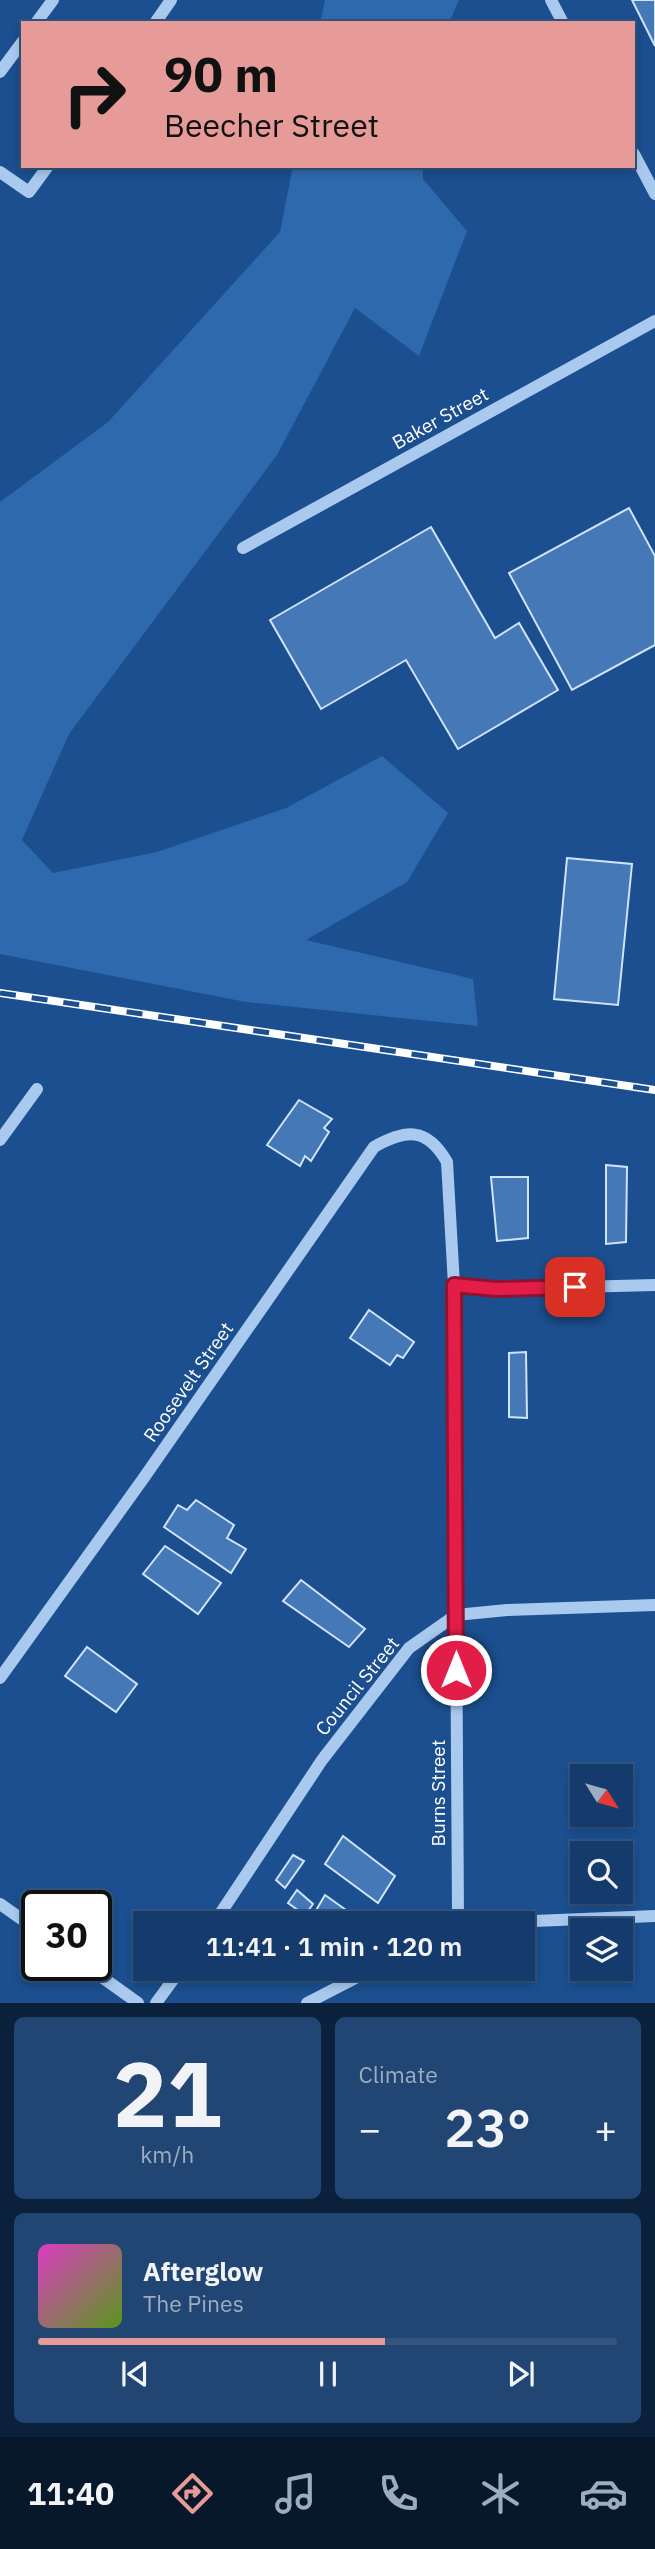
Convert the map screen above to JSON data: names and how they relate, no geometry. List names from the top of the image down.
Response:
{
  "streets": {
    "street": [
      "Baker Street",
      "Roosevelt Street",
      "Council Street",
      "Burns Street"
    ]
  },
  "crossings": [
    ["Roosevelt Street", "Burns Street"],
    ["Council Street", "Burns Street"]
  ],
  "north": "bottom right",
  "page": {
    "turn": ["90 m", "Beecher Street"],
    "limit": "30",
    "trip": "11:41 · 1 min · 120 m",
    "tile": [
      ["21", "km/h"],
      "Climate"
    ],
    "heat": ["−", "23°", "+"],
    "song": ["Afterglow", "The Pines"],
    "tabs": "11:40"
  }
}
